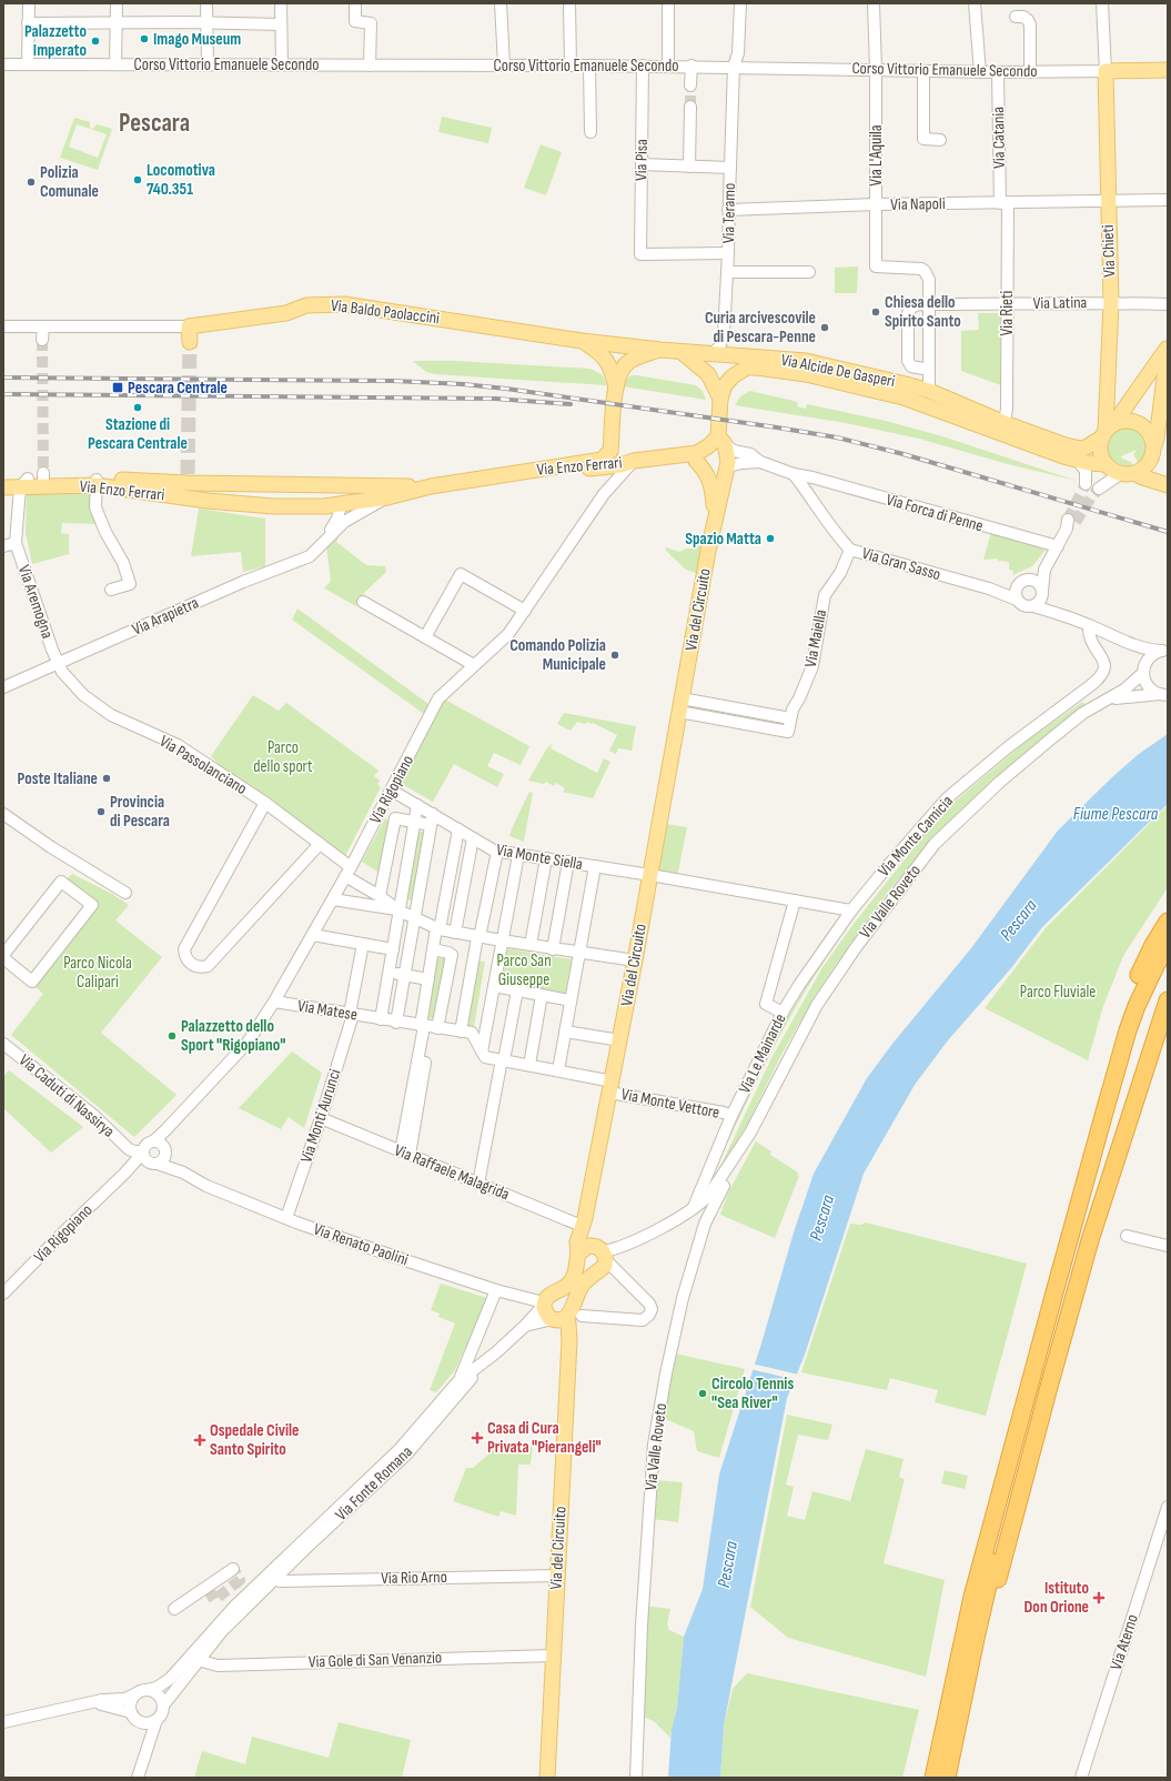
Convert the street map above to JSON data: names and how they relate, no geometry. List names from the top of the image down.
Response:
{
  "streets": {
    "main road": [
      "Corso Vittorio Emanuele Secondo",
      "Via Chieti",
      "Via Baldo Paolaccini",
      "Via Alcide De Gasperi",
      "Via Enzo Ferrari",
      "Via del Circuito"
    ],
    "street": [
      "Via Catania",
      "Via L'Aquila",
      "Via Pisa",
      "Via Napoli",
      "Via Teramo",
      "Via Latina",
      "Via Rieti",
      "Via Forca di Penne",
      "Via Gran Sasso",
      "Via Aremogna",
      "Via Arapietra",
      "Via Maiella",
      "Via Passolanciano",
      "Via Rigopiano",
      "Via Monte Camicia",
      "Via Monte Siella",
      "Via Valle Roveto",
      "Via Matese",
      "Via Le Mainarde",
      "Via Caduti di Nassirya",
      "Via Monte Vettore",
      "Via Monti Aurunci",
      "Via Raffaele Malagrida",
      "Via Renato Paolini",
      "Via Fonte Romana",
      "Via Rio Arno",
      "Via Aterno",
      "Via Gole di San Venanzio"
    ]
  },
  "crossings": [
    ["Corso Vittorio Emanuele Secondo", "Via Catania"],
    ["Corso Vittorio Emanuele Secondo", "Via L'Aquila"],
    ["Corso Vittorio Emanuele Secondo", "Via Pisa"],
    ["Corso Vittorio Emanuele Secondo", "Via Teramo"],
    ["Corso Vittorio Emanuele Secondo", "Via Chieti"],
    ["Via Catania", "Via Napoli"],
    ["Via Catania", "Via Rieti"],
    ["Via L'Aquila", "Via Napoli"],
    ["Via L'Aquila", "Via Latina"],
    ["Via Pisa", "Via Teramo"],
    ["Via Napoli", "Via Teramo"],
    ["Via Napoli", "Via Chieti"],
    ["Via Napoli", "Via Rieti"],
    ["Via Teramo", "Via Alcide De Gasperi"],
    ["Via Chieti", "Via Latina"],
    ["Via Chieti", "Via Alcide De Gasperi"],
    ["Via Latina", "Via Rieti"],
    ["Via Baldo Paolaccini", "Via Alcide De Gasperi"],
    ["Via Baldo Paolaccini", "Via Enzo Ferrari"],
    ["Via Baldo Paolaccini", "Via Forca di Penne"],
    ["Via Baldo Paolaccini", "Via del Circuito"],
    ["Via Baldo Paolaccini", "Via Rigopiano"],
    ["Via Rieti", "Via Alcide De Gasperi"],
    ["Via Alcide De Gasperi", "Via Enzo Ferrari"],
    ["Via Alcide De Gasperi", "Via Forca di Penne"],
    ["Via Alcide De Gasperi", "Via del Circuito"],
    ["Via Alcide De Gasperi", "Via Rigopiano"],
    ["Via Enzo Ferrari", "Via Forca di Penne"],
    ["Via Enzo Ferrari", "Via Aremogna"],
    ["Via Enzo Ferrari", "Via del Circuito"],
    ["Via Enzo Ferrari", "Via Arapietra"],
    ["Via Enzo Ferrari", "Via Rigopiano"],
    ["Via Forca di Penne", "Via Gran Sasso"],
    ["Via Forca di Penne", "Via del Circuito"],
    ["Via Forca di Penne", "Via Rigopiano"],
    ["Via Gran Sasso", "Via Maiella"],
    ["Via Aremogna", "Via Arapietra"],
    ["Via Aremogna", "Via Passolanciano"],
    ["Via del Circuito", "Via Maiella"],
    ["Via del Circuito", "Via Passolanciano"],
    ["Via del Circuito", "Via Rigopiano"],
    ["Via del Circuito", "Via Monte Siella"],
    ["Via del Circuito", "Via Monte Vettore"],
    ["Via del Circuito", "Via Raffaele Malagrida"],
    ["Via del Circuito", "Via Renato Paolini"],
    ["Via del Circuito", "Via Fonte Romana"],
    ["Via del Circuito", "Via Rio Arno"],
    ["Via del Circuito", "Via Gole di San Venanzio"],
    ["Via Arapietra", "Via Passolanciano"],
    ["Via Passolanciano", "Via Rigopiano"],
    ["Via Passolanciano", "Via Matese"],
    ["Via Rigopiano", "Via Monte Siella"],
    ["Via Rigopiano", "Via Matese"],
    ["Via Rigopiano", "Via Caduti di Nassirya"],
    ["Via Rigopiano", "Via Renato Paolini"],
    ["Via Monte Camicia", "Via Le Mainarde"],
    ["Via Valle Roveto", "Via Le Mainarde"],
    ["Via Matese", "Via Monti Aurunci"],
    ["Via Le Mainarde", "Via Monte Vettore"],
    ["Via Caduti di Nassirya", "Via Renato Paolini"],
    ["Via Monti Aurunci", "Via Raffaele Malagrida"],
    ["Via Monti Aurunci", "Via Renato Paolini"],
    ["Via Renato Paolini", "Via Fonte Romana"],
    ["Via Fonte Romana", "Via Rio Arno"],
    ["Via Fonte Romana", "Via Gole di San Venanzio"]
  ],
  "districts": ["Pescara"],
  "water": ["Fiume Pescara", "Pescara"],
  "parks": [
    "Parco dello sport",
    "Parco San Giuseppe",
    "Parco Nicola Calipari",
    "Parco Fluviale"
  ],
  "places": {
    "other": [
      "Imago Museum",
      "Palazzetto Imperato",
      "Locomotiva 740.351",
      "Polizia Comunale",
      "Chiesa dello Spirito Santo",
      "Curia arcivescovile di Pescara-Penne",
      "Stazione di Pescara Centrale",
      "Spazio Matta",
      "Comando Polizia Municipale",
      "Poste Italiane",
      "Provincia di Pescara",
      "Palazzetto dello Sport \"Rigopiano\"",
      "Circolo Tennis \"Sea River\""
    ],
    "transit": ["Pescara Centrale"],
    "health": ["Casa di Cura Privata \"Pierangeli\"", "Ospedale Civile Santo Spirito", "Istituto Don Orione"]
  }
}
